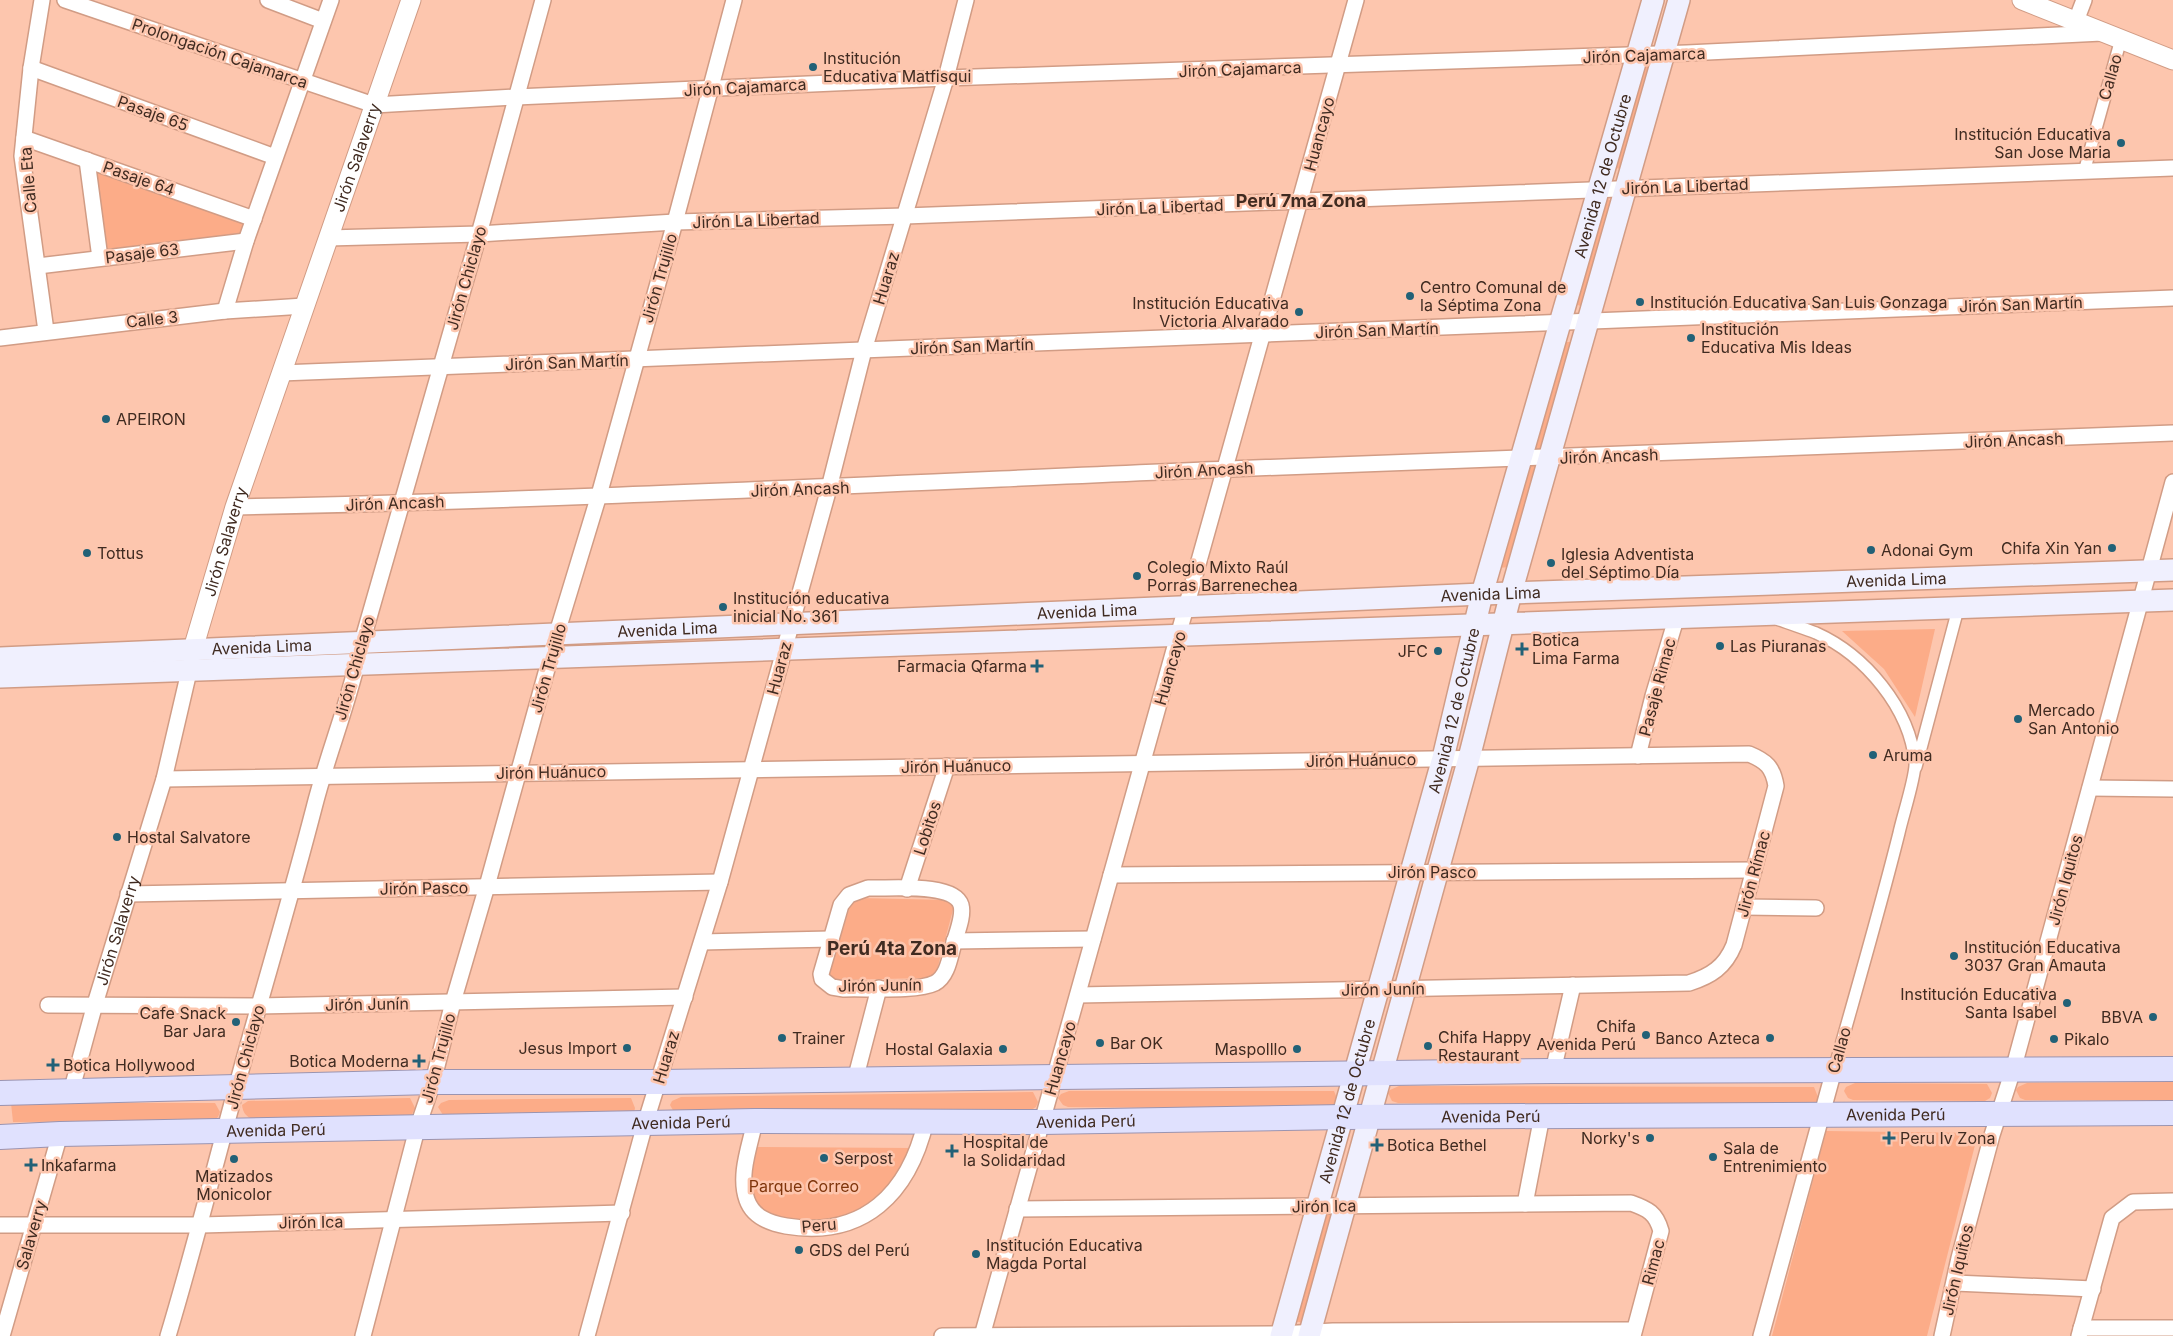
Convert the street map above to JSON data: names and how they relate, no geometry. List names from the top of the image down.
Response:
{
  "streets": {
    "main road": ["Avenida 12 de Octubre", "Avenida Lima", "Avenida Perú"],
    "street": [
      "Prolongación Cajamarca",
      "Jirón Cajamarca",
      "Callao",
      "Pasaje 65",
      "Huancayo",
      "Jirón Salaverry",
      "Pasaje 64",
      "Calle Eta",
      "Jirón La Libertad",
      "Pasaje 63",
      "Jirón Chiclayo",
      "Jirón Trujillo",
      "Huaraz",
      "Jirón San Martín",
      "Calle 3",
      "Jirón Ancash",
      "Pasaje Rimac",
      "Jirón Huánuco",
      "Lobitos",
      "Jirón Pasco",
      "Jirón Rímac",
      "Jirón Iquitos",
      "Jirón Junín",
      "Jirón Ica",
      "Peru",
      "Salaverry",
      "Rimac"
    ]
  },
  "crossings": [
    ["Prolongación Cajamarca", "Jirón Cajamarca"],
    ["Prolongación Cajamarca", "Jirón Salaverry"],
    ["Jirón Cajamarca", "Callao"],
    ["Jirón Cajamarca", "Huancayo"],
    ["Jirón Cajamarca", "Jirón Salaverry"],
    ["Jirón Cajamarca", "Avenida 12 de Octubre"],
    ["Jirón Cajamarca", "Jirón Chiclayo"],
    ["Jirón Cajamarca", "Jirón Trujillo"],
    ["Jirón Cajamarca", "Huaraz"],
    ["Callao", "Jirón La Libertad"],
    ["Callao", "Avenida Lima"],
    ["Callao", "Avenida Perú"],
    ["Pasaje 65", "Calle Eta"],
    ["Huancayo", "Jirón La Libertad"],
    ["Huancayo", "Jirón San Martín"],
    ["Huancayo", "Jirón Ancash"],
    ["Huancayo", "Avenida Lima"],
    ["Huancayo", "Jirón Huánuco"],
    ["Huancayo", "Jirón Pasco"],
    ["Huancayo", "Jirón Junín"],
    ["Huancayo", "Avenida Perú"],
    ["Huancayo", "Jirón Ica"],
    ["Jirón Salaverry", "Jirón La Libertad"],
    ["Jirón Salaverry", "Jirón San Martín"],
    ["Jirón Salaverry", "Calle 3"],
    ["Jirón Salaverry", "Jirón Ancash"],
    ["Jirón Salaverry", "Avenida Lima"],
    ["Jirón Salaverry", "Jirón Huánuco"],
    ["Jirón Salaverry", "Jirón Pasco"],
    ["Jirón Salaverry", "Jirón Junín"],
    ["Avenida 12 de Octubre", "Jirón La Libertad"],
    ["Avenida 12 de Octubre", "Jirón San Martín"],
    ["Avenida 12 de Octubre", "Jirón Ancash"],
    ["Avenida 12 de Octubre", "Avenida Lima"],
    ["Avenida 12 de Octubre", "Jirón Huánuco"],
    ["Avenida 12 de Octubre", "Jirón Pasco"],
    ["Avenida 12 de Octubre", "Jirón Junín"],
    ["Avenida 12 de Octubre", "Avenida Perú"],
    ["Avenida 12 de Octubre", "Jirón Ica"],
    ["Pasaje 64", "Calle Eta"],
    ["Calle Eta", "Pasaje 63"],
    ["Calle Eta", "Calle 3"],
    ["Jirón La Libertad", "Jirón Chiclayo"],
    ["Jirón La Libertad", "Jirón Trujillo"],
    ["Jirón La Libertad", "Huaraz"],
    ["Jirón Chiclayo", "Jirón San Martín"],
    ["Jirón Chiclayo", "Jirón Ancash"],
    ["Jirón Chiclayo", "Avenida Lima"],
    ["Jirón Chiclayo", "Jirón Huánuco"],
    ["Jirón Chiclayo", "Jirón Pasco"],
    ["Jirón Chiclayo", "Jirón Junín"],
    ["Jirón Chiclayo", "Avenida Perú"],
    ["Jirón Chiclayo", "Jirón Ica"],
    ["Jirón Trujillo", "Jirón San Martín"],
    ["Jirón Trujillo", "Jirón Ancash"],
    ["Jirón Trujillo", "Avenida Lima"],
    ["Jirón Trujillo", "Jirón Huánuco"],
    ["Jirón Trujillo", "Jirón Pasco"],
    ["Jirón Trujillo", "Jirón Junín"],
    ["Jirón Trujillo", "Avenida Perú"],
    ["Jirón Trujillo", "Jirón Ica"],
    ["Huaraz", "Jirón San Martín"],
    ["Huaraz", "Jirón Ancash"],
    ["Huaraz", "Avenida Lima"],
    ["Huaraz", "Jirón Huánuco"],
    ["Huaraz", "Jirón Pasco"],
    ["Huaraz", "Jirón Junín"],
    ["Huaraz", "Avenida Perú"],
    ["Huaraz", "Jirón Ica"],
    ["Avenida Lima", "Pasaje Rimac"],
    ["Avenida Lima", "Jirón Iquitos"],
    ["Pasaje Rimac", "Jirón Huánuco"],
    ["Jirón Huánuco", "Lobitos"],
    ["Jirón Huánuco", "Jirón Rímac"],
    ["Lobitos", "Jirón Junín"],
    ["Jirón Pasco", "Jirón Rímac"],
    ["Jirón Rímac", "Jirón Junín"],
    ["Jirón Iquitos", "Avenida Perú"],
    ["Avenida Perú", "Peru"],
    ["Avenida Perú", "Salaverry"],
    ["Jirón Ica", "Salaverry"],
    ["Jirón Ica", "Rimac"]
  ],
  "districts": ["Perú 7ma Zona", "Perú 4ta Zona"],
  "parks": ["Parque Correo"],
  "places": {
    "other": [
      "Institución Educativa Matfisqui",
      "Institución Educativa San Jose Maria",
      "Centro Comunal de la Séptima Zona",
      "Institución Educativa San Luis Gonzaga",
      "Institución Educativa Victoria Alvarado",
      "Institución Educativa Mis Ideas",
      "APEIRON",
      "Chifa Xin Yan",
      "Adonai Gym",
      "Tottus",
      "Iglesia Adventista del Séptimo Día",
      "Colegio Mixto Raúl Porras Barrenechea",
      "Institución educativa inicial No. 361",
      "Las Piuranas",
      "JFC",
      "Mercado San Antonio",
      "Aruma",
      "Hostal Salvatore",
      "Institución Educativa 3037 Gran Amauta",
      "Institución Educativa Santa Isabel",
      "BBVA",
      "Cafe Snack Bar Jara",
      "Chifa Avenida Perú",
      "Trainer",
      "Banco Azteca",
      "Pikalo",
      "Bar OK",
      "Chifa Happy Restaurant",
      "Jesus Import",
      "Hostal Galaxia",
      "Maspolllo",
      "Norky's",
      "Sala de Entrenimiento",
      "Serpost",
      "Matizados Monicolor",
      "GDS del Perú",
      "Institución Educativa Magda Portal"
    ],
    "health": [
      "Botica Lima Farma",
      "Farmacia Qfarma",
      "Botica Moderna",
      "Botica Hollywood",
      "Peru Iv Zona",
      "Botica Bethel",
      "Hospital de la Solidaridad",
      "Inkafarma"
    ]
  }
}
